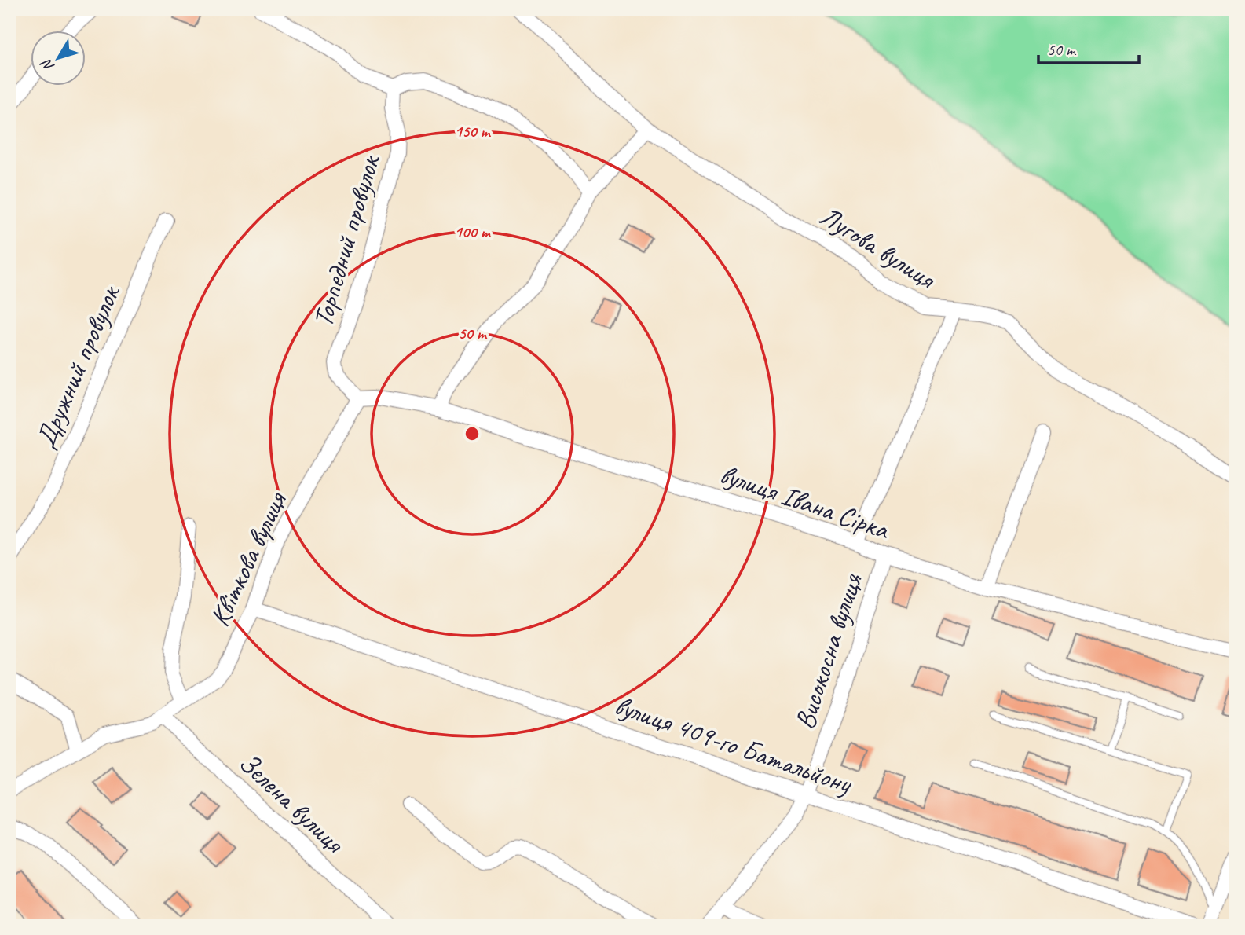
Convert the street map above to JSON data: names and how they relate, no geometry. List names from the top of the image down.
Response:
{
  "streets": {
    "street": [
      "Торпедний провулок",
      "Лугова вулиця",
      "Дружний провулок",
      "вулиця Івана Сірка",
      "Квіткова вулиця",
      "Високосна вулиця",
      "вулиця 409-го Батальйону",
      "Зелена вулиця"
    ]
  },
  "crossings": [
    ["Торпедний провулок", "вулиця Івана Сірка"],
    ["Торпедний провулок", "Квіткова вулиця"],
    ["вулиця Івана Сірка", "Квіткова вулиця"],
    ["вулиця Івана Сірка", "Високосна вулиця"],
    ["Квіткова вулиця", "вулиця 409-го Батальйону"],
    ["Квіткова вулиця", "Зелена вулиця"],
    ["Високосна вулиця", "вулиця 409-го Батальйону"]
  ],
  "scale_bar": "50 m",
  "north": "bottom left",
  "rings": ["150 m", "100 m", "50 m"]
}
